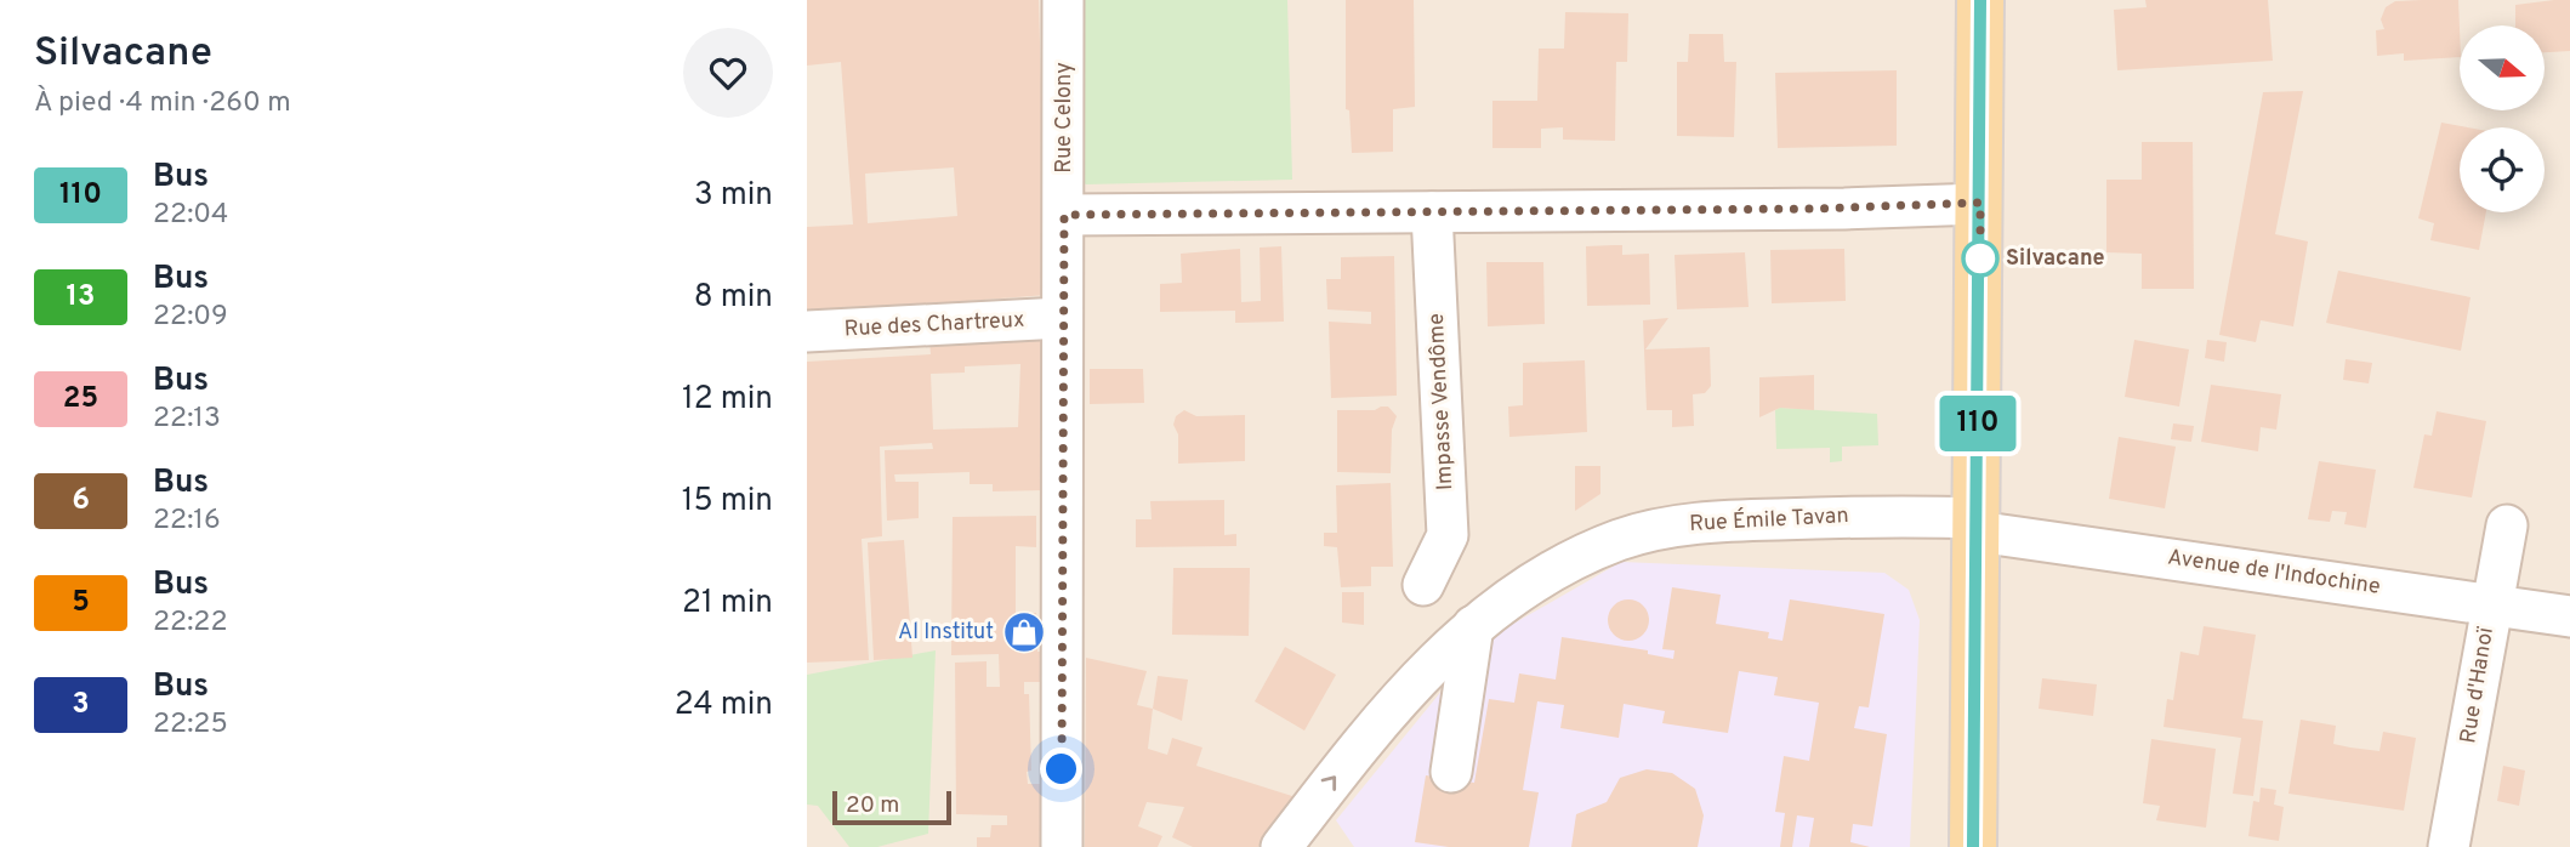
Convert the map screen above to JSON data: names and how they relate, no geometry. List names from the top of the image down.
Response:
{
  "streets": {
    "street": [
      "Rue Celony",
      "Rue des Chartreux",
      "Impasse Vendôme",
      "Rue Émile Tavan",
      "Avenue de l'Indochine",
      "Rue d'Hanoï"
    ]
  },
  "crossings": [
    ["Rue Celony", "Rue des Chartreux"],
    ["Rue Émile Tavan", "Avenue de l'Indochine"],
    ["Avenue de l'Indochine", "Rue d'Hanoï"]
  ],
  "one_way": ["Rue Émile Tavan"],
  "places": {
    "other": ["Silvacane"],
    "shop": ["Al Institut"]
  },
  "lines": ["bus line 110"],
  "scale_bar": "20 m",
  "north": "right",
  "page": {
    "heading": ["Silvacane", "À pied · 4 min · 260 m"],
    "on_map": "110",
    "list": [
      {
        "mark": "110",
        "name": "Bus",
        "note": "22:04",
        "value": "3 min"
      },
      {
        "mark": "13",
        "name": "Bus",
        "note": "22:09",
        "value": "8 min"
      },
      {
        "mark": "25",
        "name": "Bus",
        "note": "22:13",
        "value": "12 min"
      },
      {
        "mark": "6",
        "name": "Bus",
        "note": "22:16",
        "value": "15 min"
      },
      {
        "mark": "5",
        "name": "Bus",
        "note": "22:22",
        "value": "21 min"
      },
      {
        "mark": "3",
        "name": "Bus",
        "note": "22:25",
        "value": "24 min"
      }
    ],
    "scale": "20 m"
  }
}
